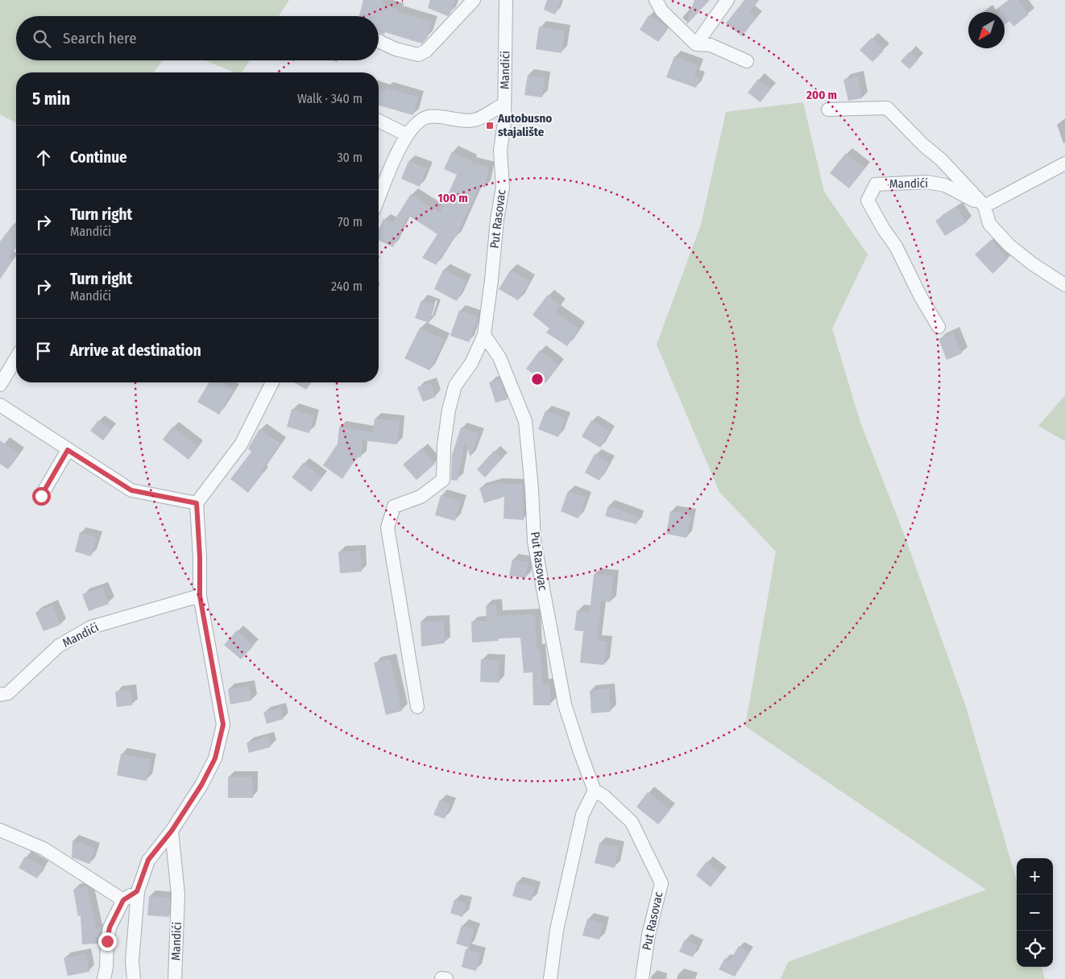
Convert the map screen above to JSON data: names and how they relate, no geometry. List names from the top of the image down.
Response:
{
  "streets": {
    "street": ["Mandići", "Put Rasovac"]
  },
  "crossings": [
    ["Mandići", "Put Rasovac"]
  ],
  "places": {
    "transit": ["Autobusno stajalište"]
  },
  "north": "bottom left",
  "page": {
    "search": "Search here",
    "heading": ["5 min", "Walk · 340 m"],
    "list": [
      ["Continue", "30 m"],
      ["Turn right", "Mandići", "70 m"],
      ["Turn right", "Mandići", "240 m"],
      "Arrive at destination"
    ],
    "map_buttons": ["+", "−"]
  },
  "rings": ["200 m", "100 m"]
}
